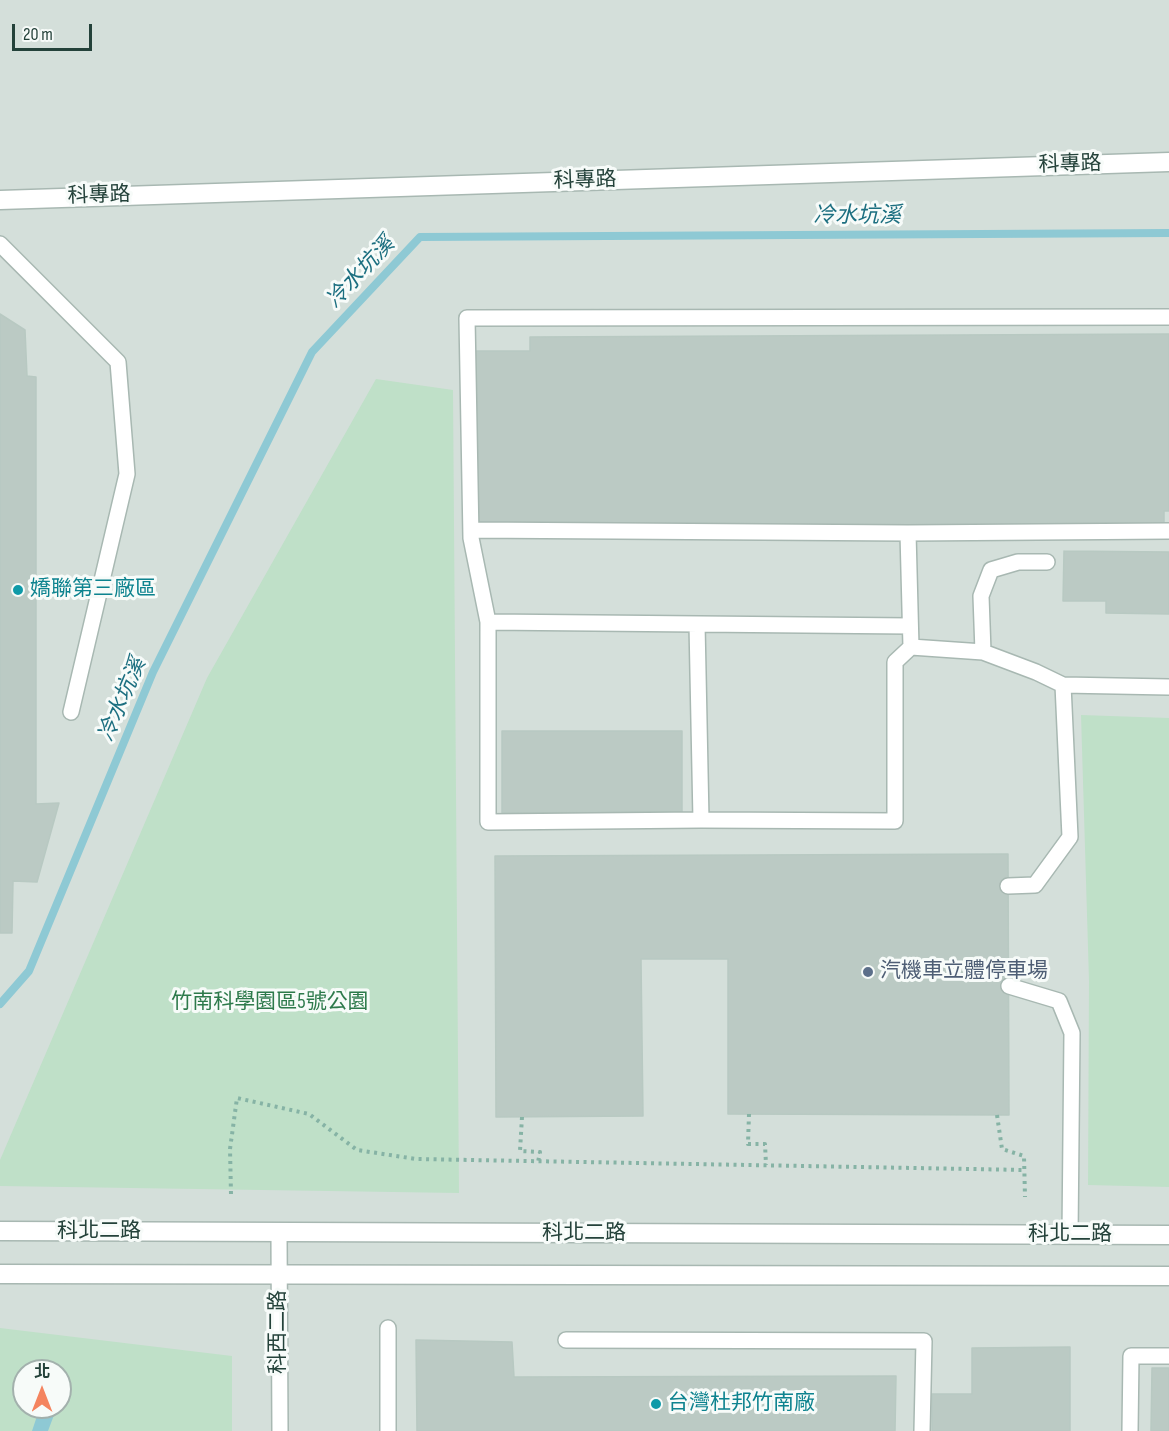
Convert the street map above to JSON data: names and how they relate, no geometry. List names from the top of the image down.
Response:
{
  "streets": {
    "street": ["科專路", "科北二路"],
    "lane": ["科西二路"]
  },
  "crossings": [
    ["科北二路", "科西二路"]
  ],
  "water": ["冷水坑溪"],
  "parks": ["竹南科學園區5號公園"],
  "places": ["嬌聯第三廠區", "汽機車立體停車場", "台灣杜邦竹南廠"],
  "scale_bar": "20 m",
  "north": "top"
}
